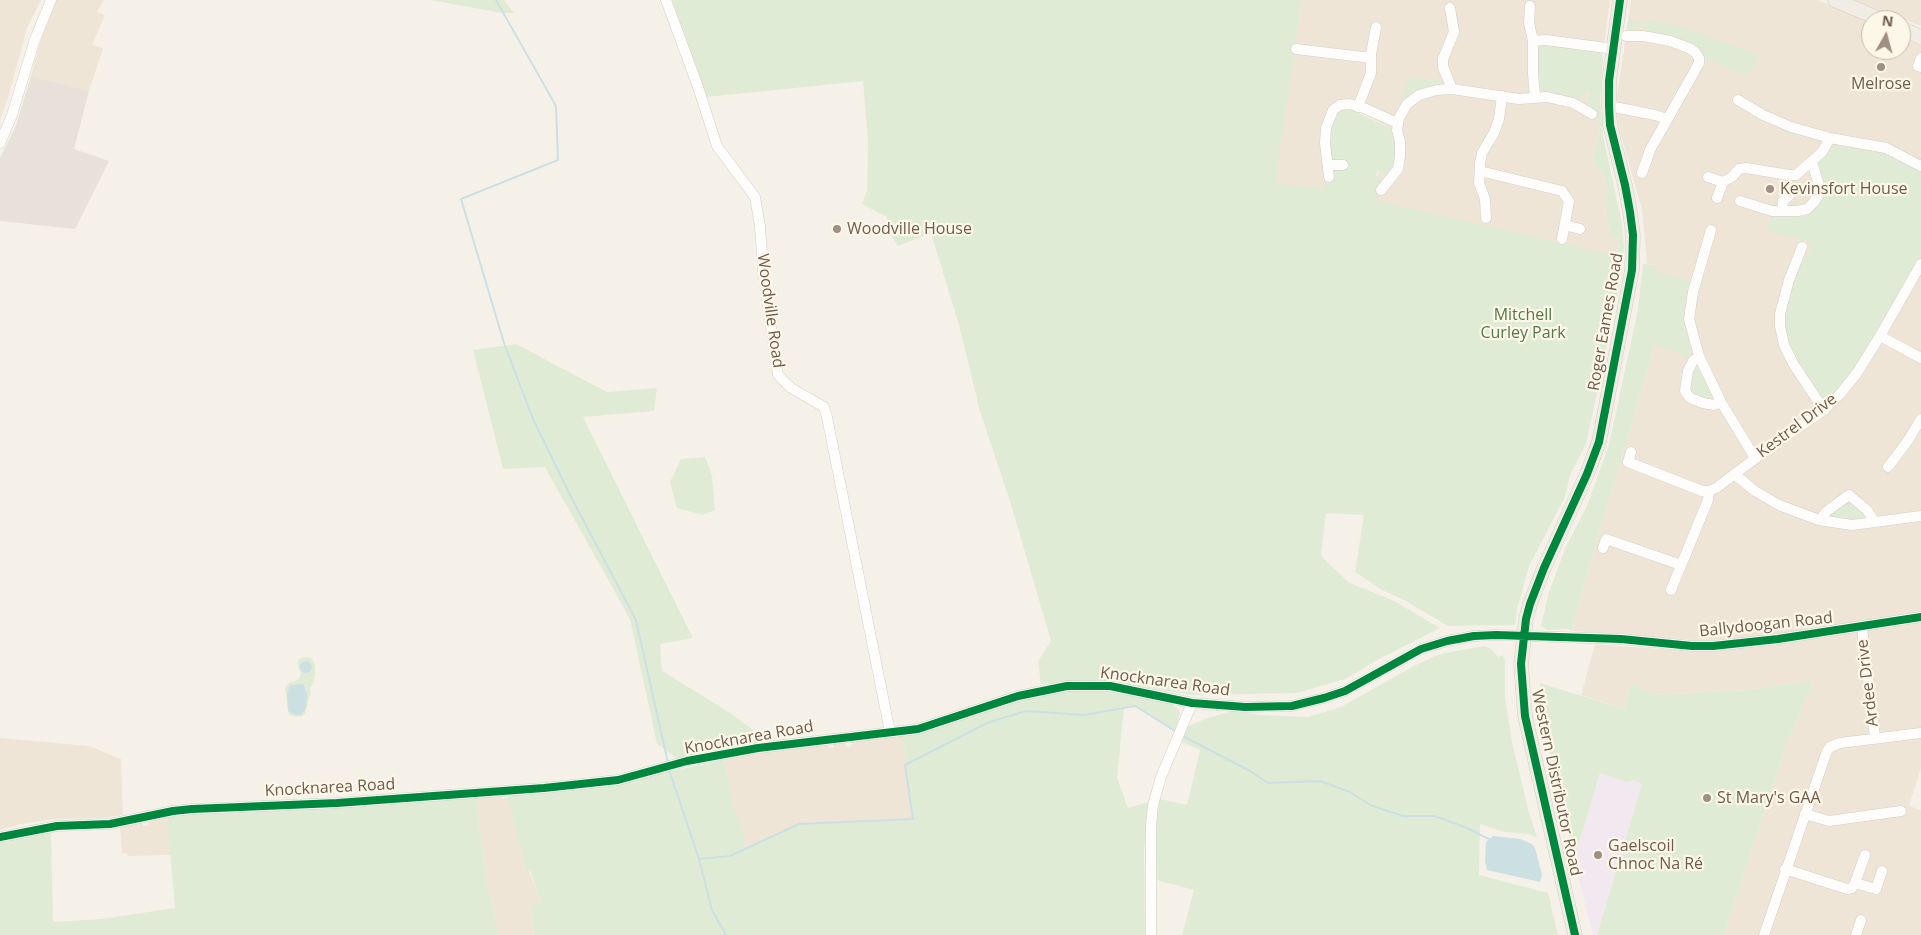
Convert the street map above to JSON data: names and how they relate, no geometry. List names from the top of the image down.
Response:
{
  "streets": {
    "main road": ["Roger Eames Road", "Western Distributor Road"],
    "street": [
      "Woodville Road",
      "Kestrel Drive",
      "Ballydoogan Road",
      "Knocknarea Road",
      "Ardee Drive"
    ]
  },
  "crossings": [
    ["Woodville Road", "Knocknarea Road"],
    ["Roger Eames Road", "Ballydoogan Road"],
    ["Roger Eames Road", "Knocknarea Road"],
    ["Roger Eames Road", "Western Distributor Road"],
    ["Ballydoogan Road", "Knocknarea Road"],
    ["Ballydoogan Road", "Ardee Drive"],
    ["Ballydoogan Road", "Western Distributor Road"],
    ["Knocknarea Road", "Western Distributor Road"]
  ],
  "parks": ["Mitchell Curley Park"],
  "places": [
    "Melrose",
    "Kevinsfort House",
    "Woodville House",
    "St Mary's GAA",
    "Gaelscoil Chnoc Na Ré"
  ],
  "north": "top"
}
